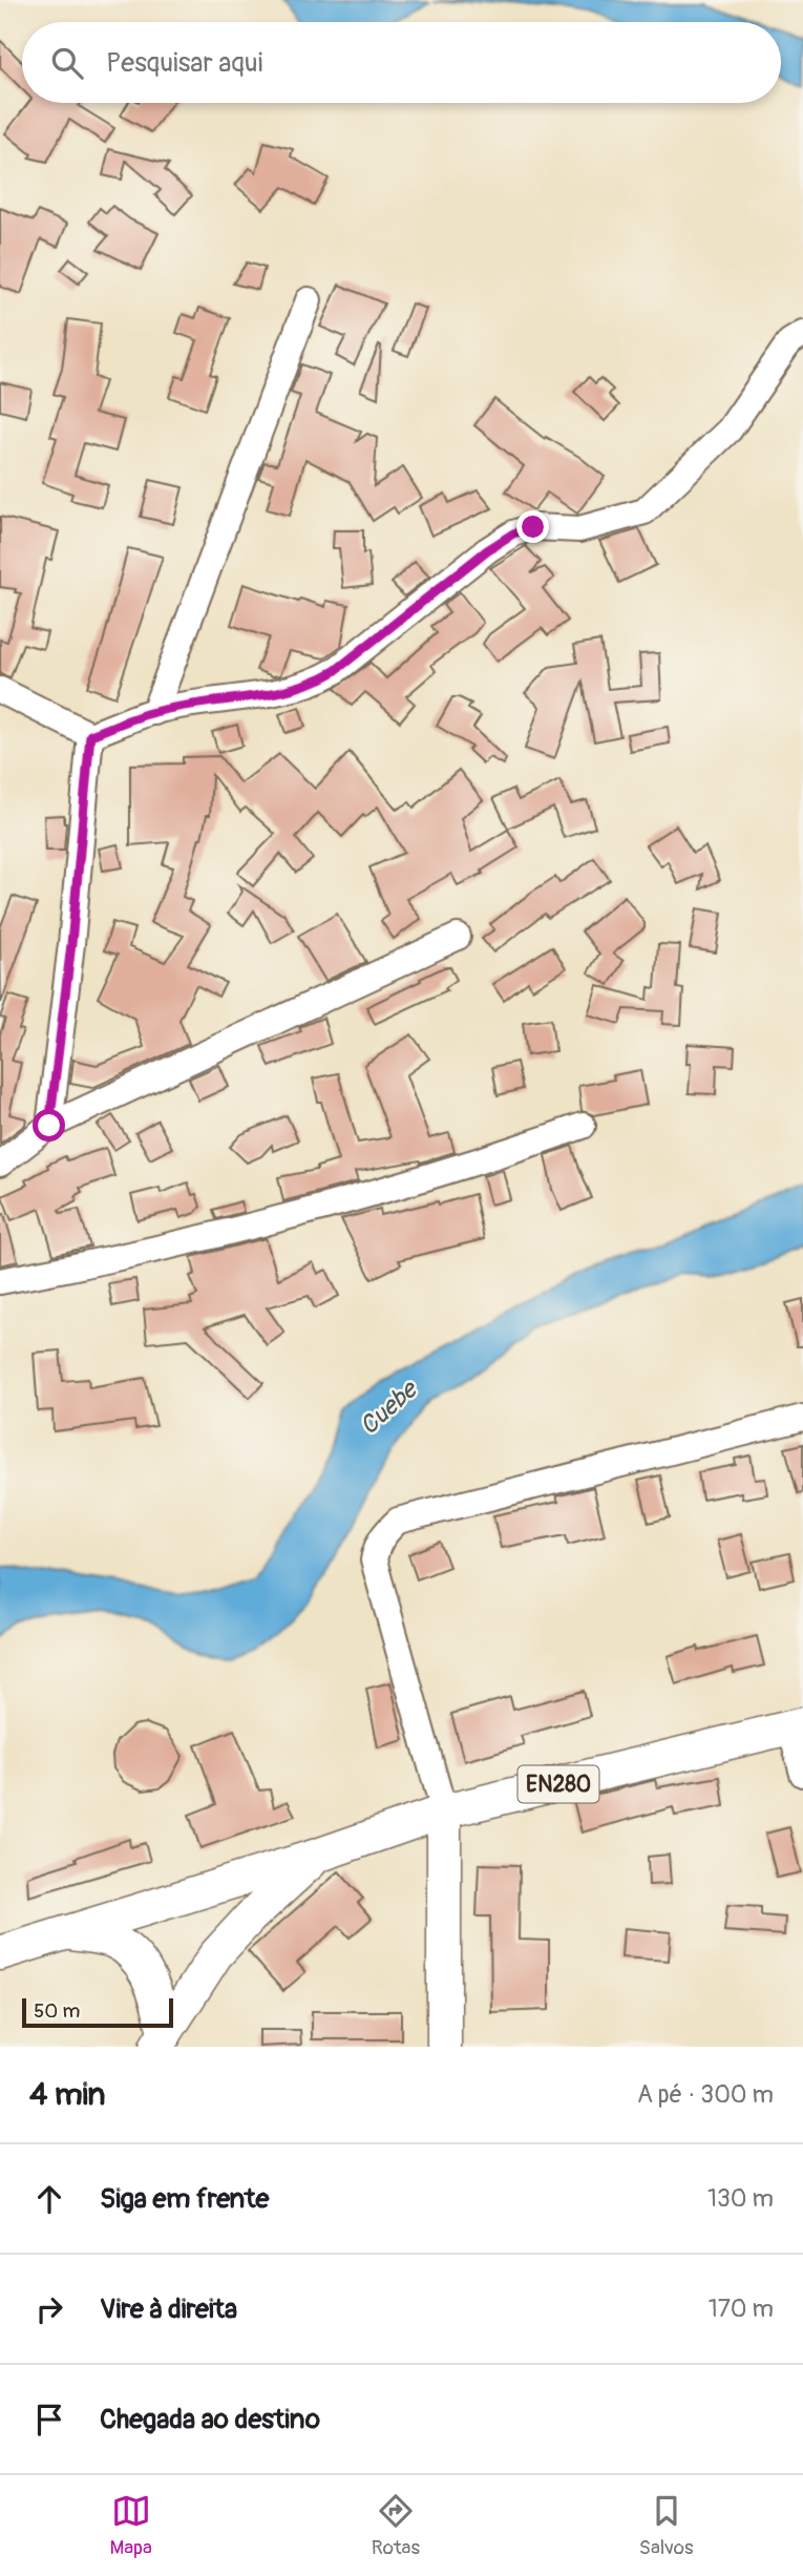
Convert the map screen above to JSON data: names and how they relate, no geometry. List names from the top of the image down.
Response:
{
  "streets": {
    "main road": ["EN280"]
  },
  "water": ["Cuebe"],
  "scale_bar": "50 m",
  "page": {
    "search": "Pesquisar aqui",
    "scale": "50 m",
    "heading": ["4 min", "A pé · 300 m"],
    "list": [
      ["Siga em frente", "130 m"],
      ["Vire à direita", "170 m"],
      "Chegada ao destino"
    ],
    "nav": ["Mapa", "Rotas", "Salvos"]
  }
}
